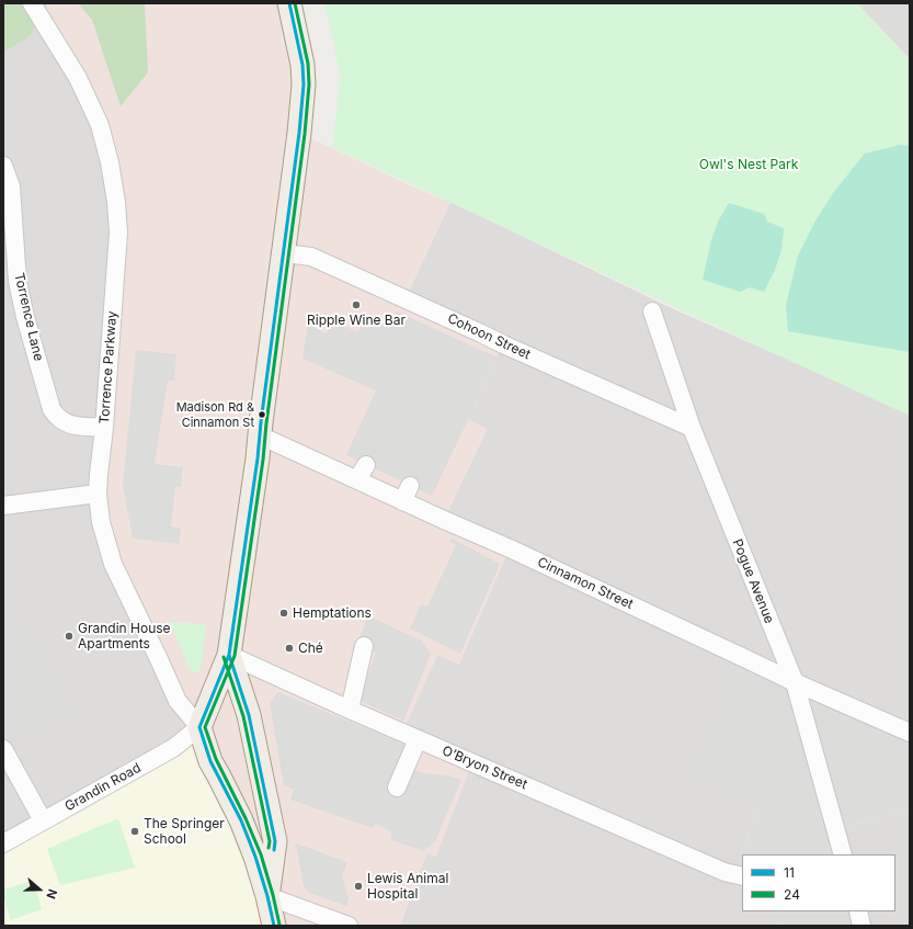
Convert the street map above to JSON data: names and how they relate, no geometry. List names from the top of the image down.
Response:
{
  "streets": {
    "street": [
      "Torrence Lane",
      "Cohoon Street",
      "Torrence Parkway",
      "Pogue Avenue",
      "Cinnamon Street",
      "O’Bryon Street",
      "Grandin Road"
    ]
  },
  "crossings": [
    ["Torrence Lane", "Torrence Parkway"],
    ["Cohoon Street", "Pogue Avenue"],
    ["Torrence Parkway", "Grandin Road"],
    ["Pogue Avenue", "Cinnamon Street"]
  ],
  "parks": ["Owl's Nest Park"],
  "places": [
    "Ripple Wine Bar",
    "Madison Rd & Cinnamon St",
    "Hemptations",
    "Grandin House Apartments",
    "Ché",
    "The Springer School",
    "Lewis Animal Hospital"
  ],
  "lines": ["transit line 11", "transit line 24"],
  "legend": ["11", "24"],
  "north": "right"
}
